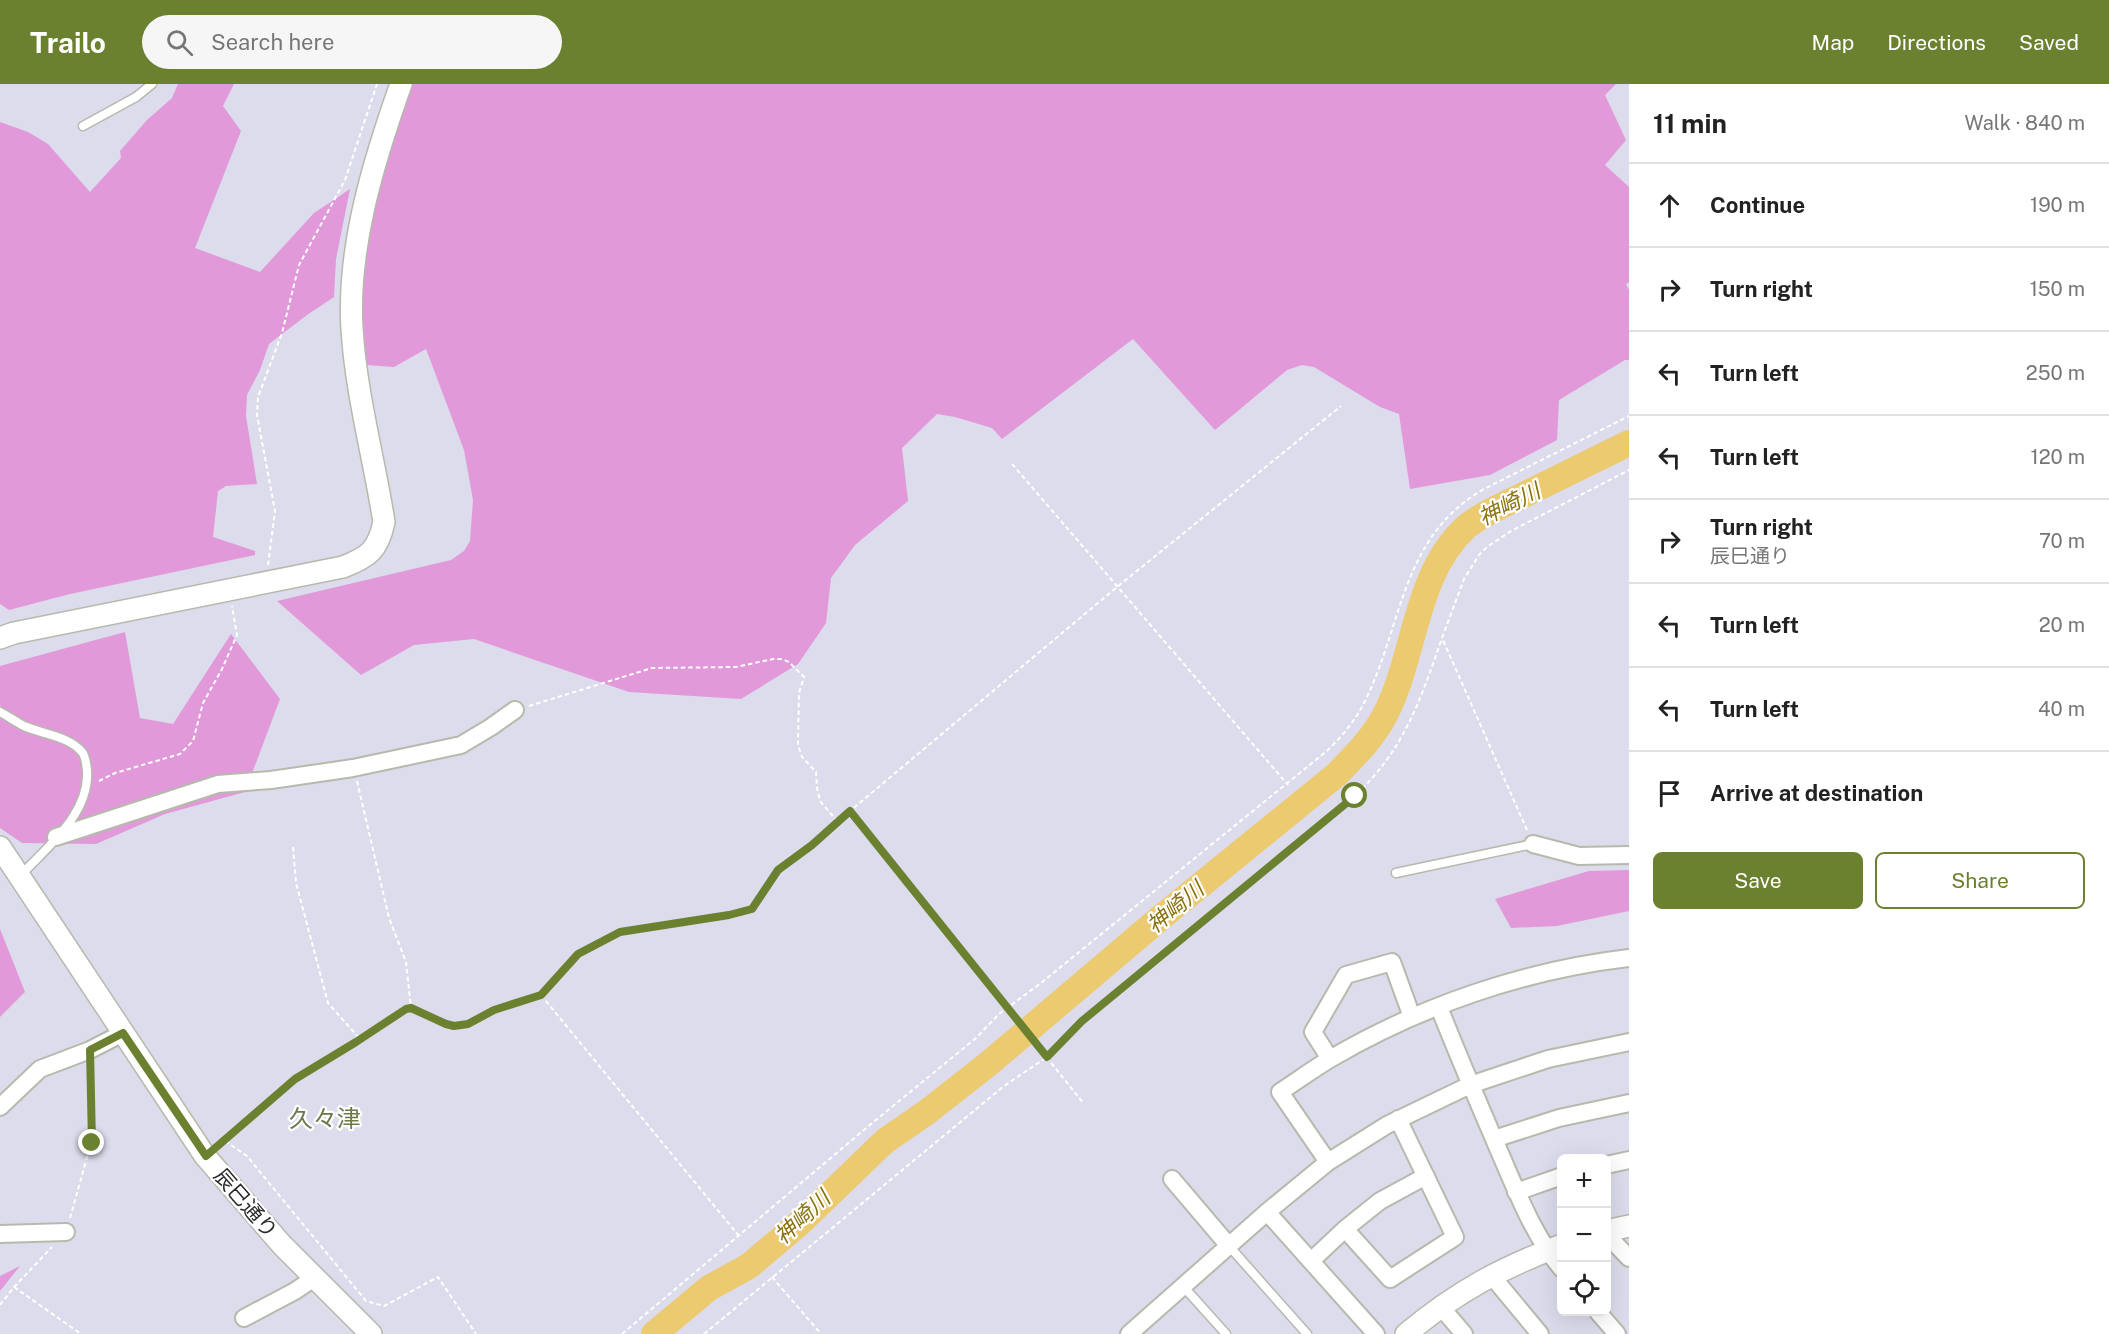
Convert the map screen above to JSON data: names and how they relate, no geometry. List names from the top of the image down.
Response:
{
  "streets": {
    "street": ["辰巳通り"]
  },
  "districts": ["久々津"],
  "water": ["神崎川"],
  "page": {
    "header": "Trailo",
    "search": "Search here",
    "nav": ["Map", "Directions", "Saved"],
    "heading": ["11 min", "Walk · 840 m"],
    "list": [
      ["Continue", "190 m"],
      ["Turn right", "150 m"],
      ["Turn left", "250 m"],
      ["Turn left", "120 m"],
      ["Turn right", "辰巳通り", "70 m"],
      ["Turn left", "20 m"],
      ["Turn left", "40 m"],
      "Arrive at destination"
    ],
    "buttons": ["Save", "Share"],
    "map_buttons": ["+", "−"]
  }
}
